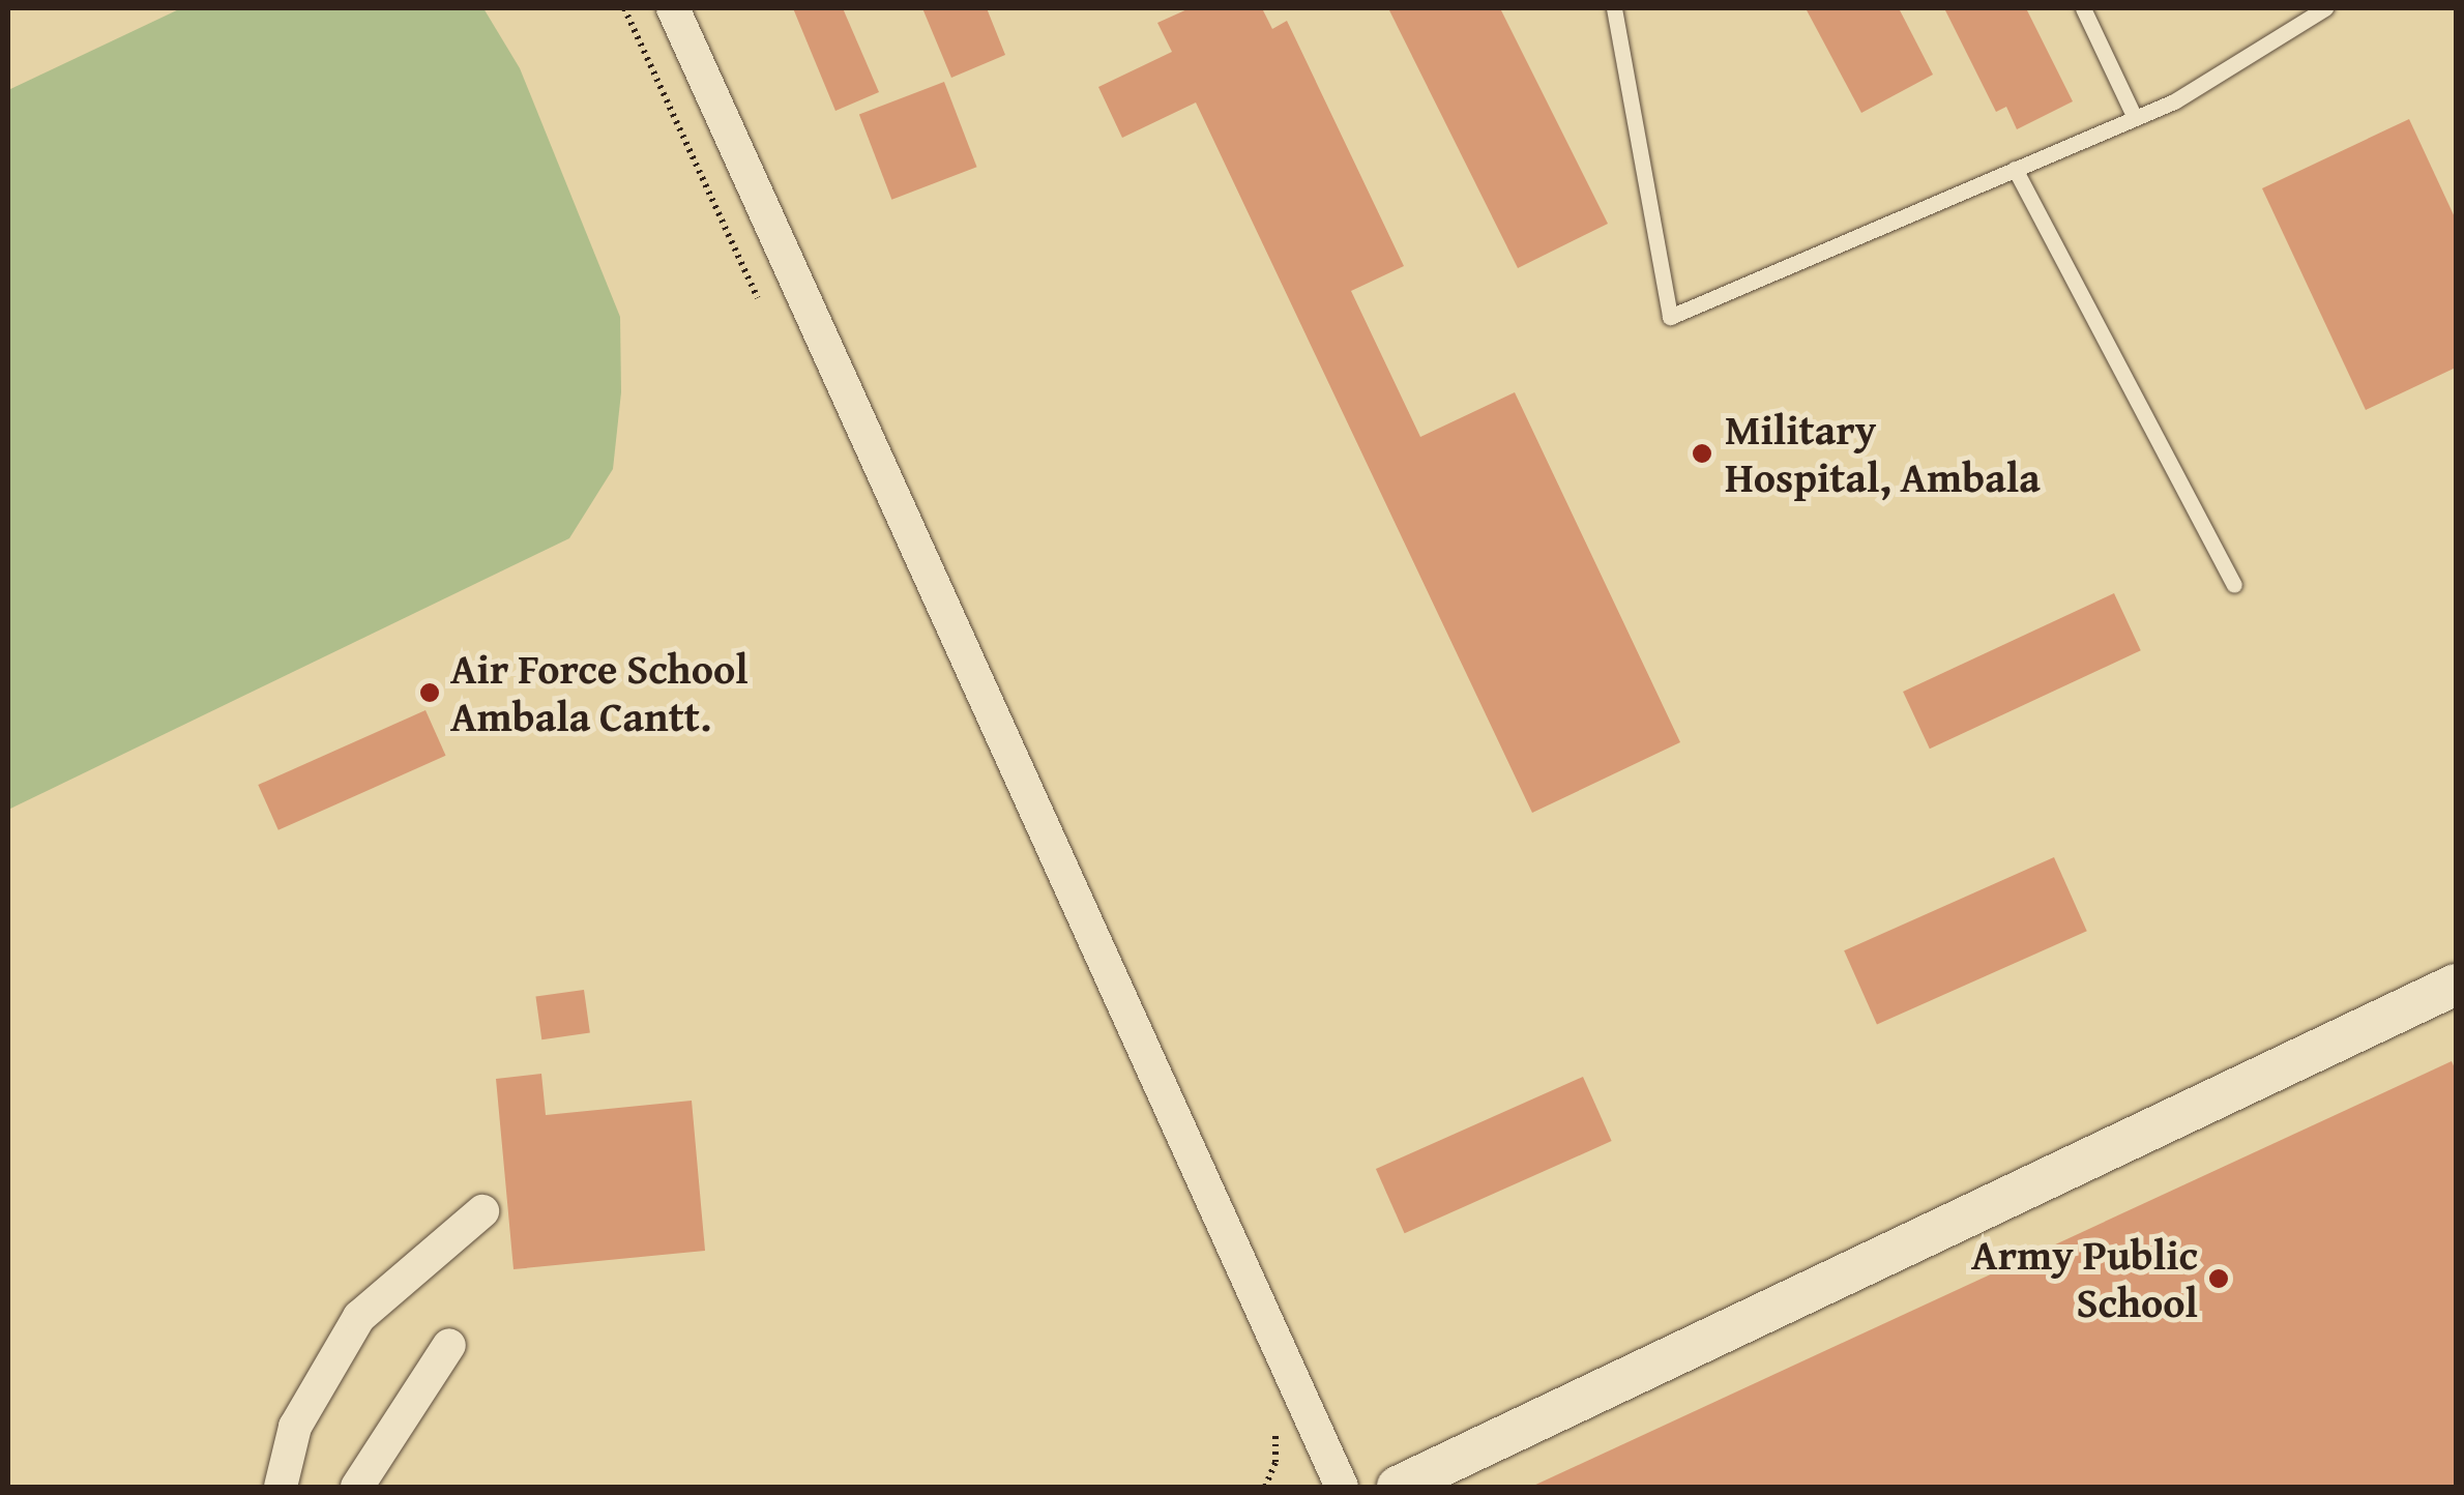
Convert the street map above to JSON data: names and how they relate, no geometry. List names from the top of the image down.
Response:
{
  "places": ["Military Hospital, Ambala", "Air Force School Ambala Cantt.", "Army Public School"]
}
